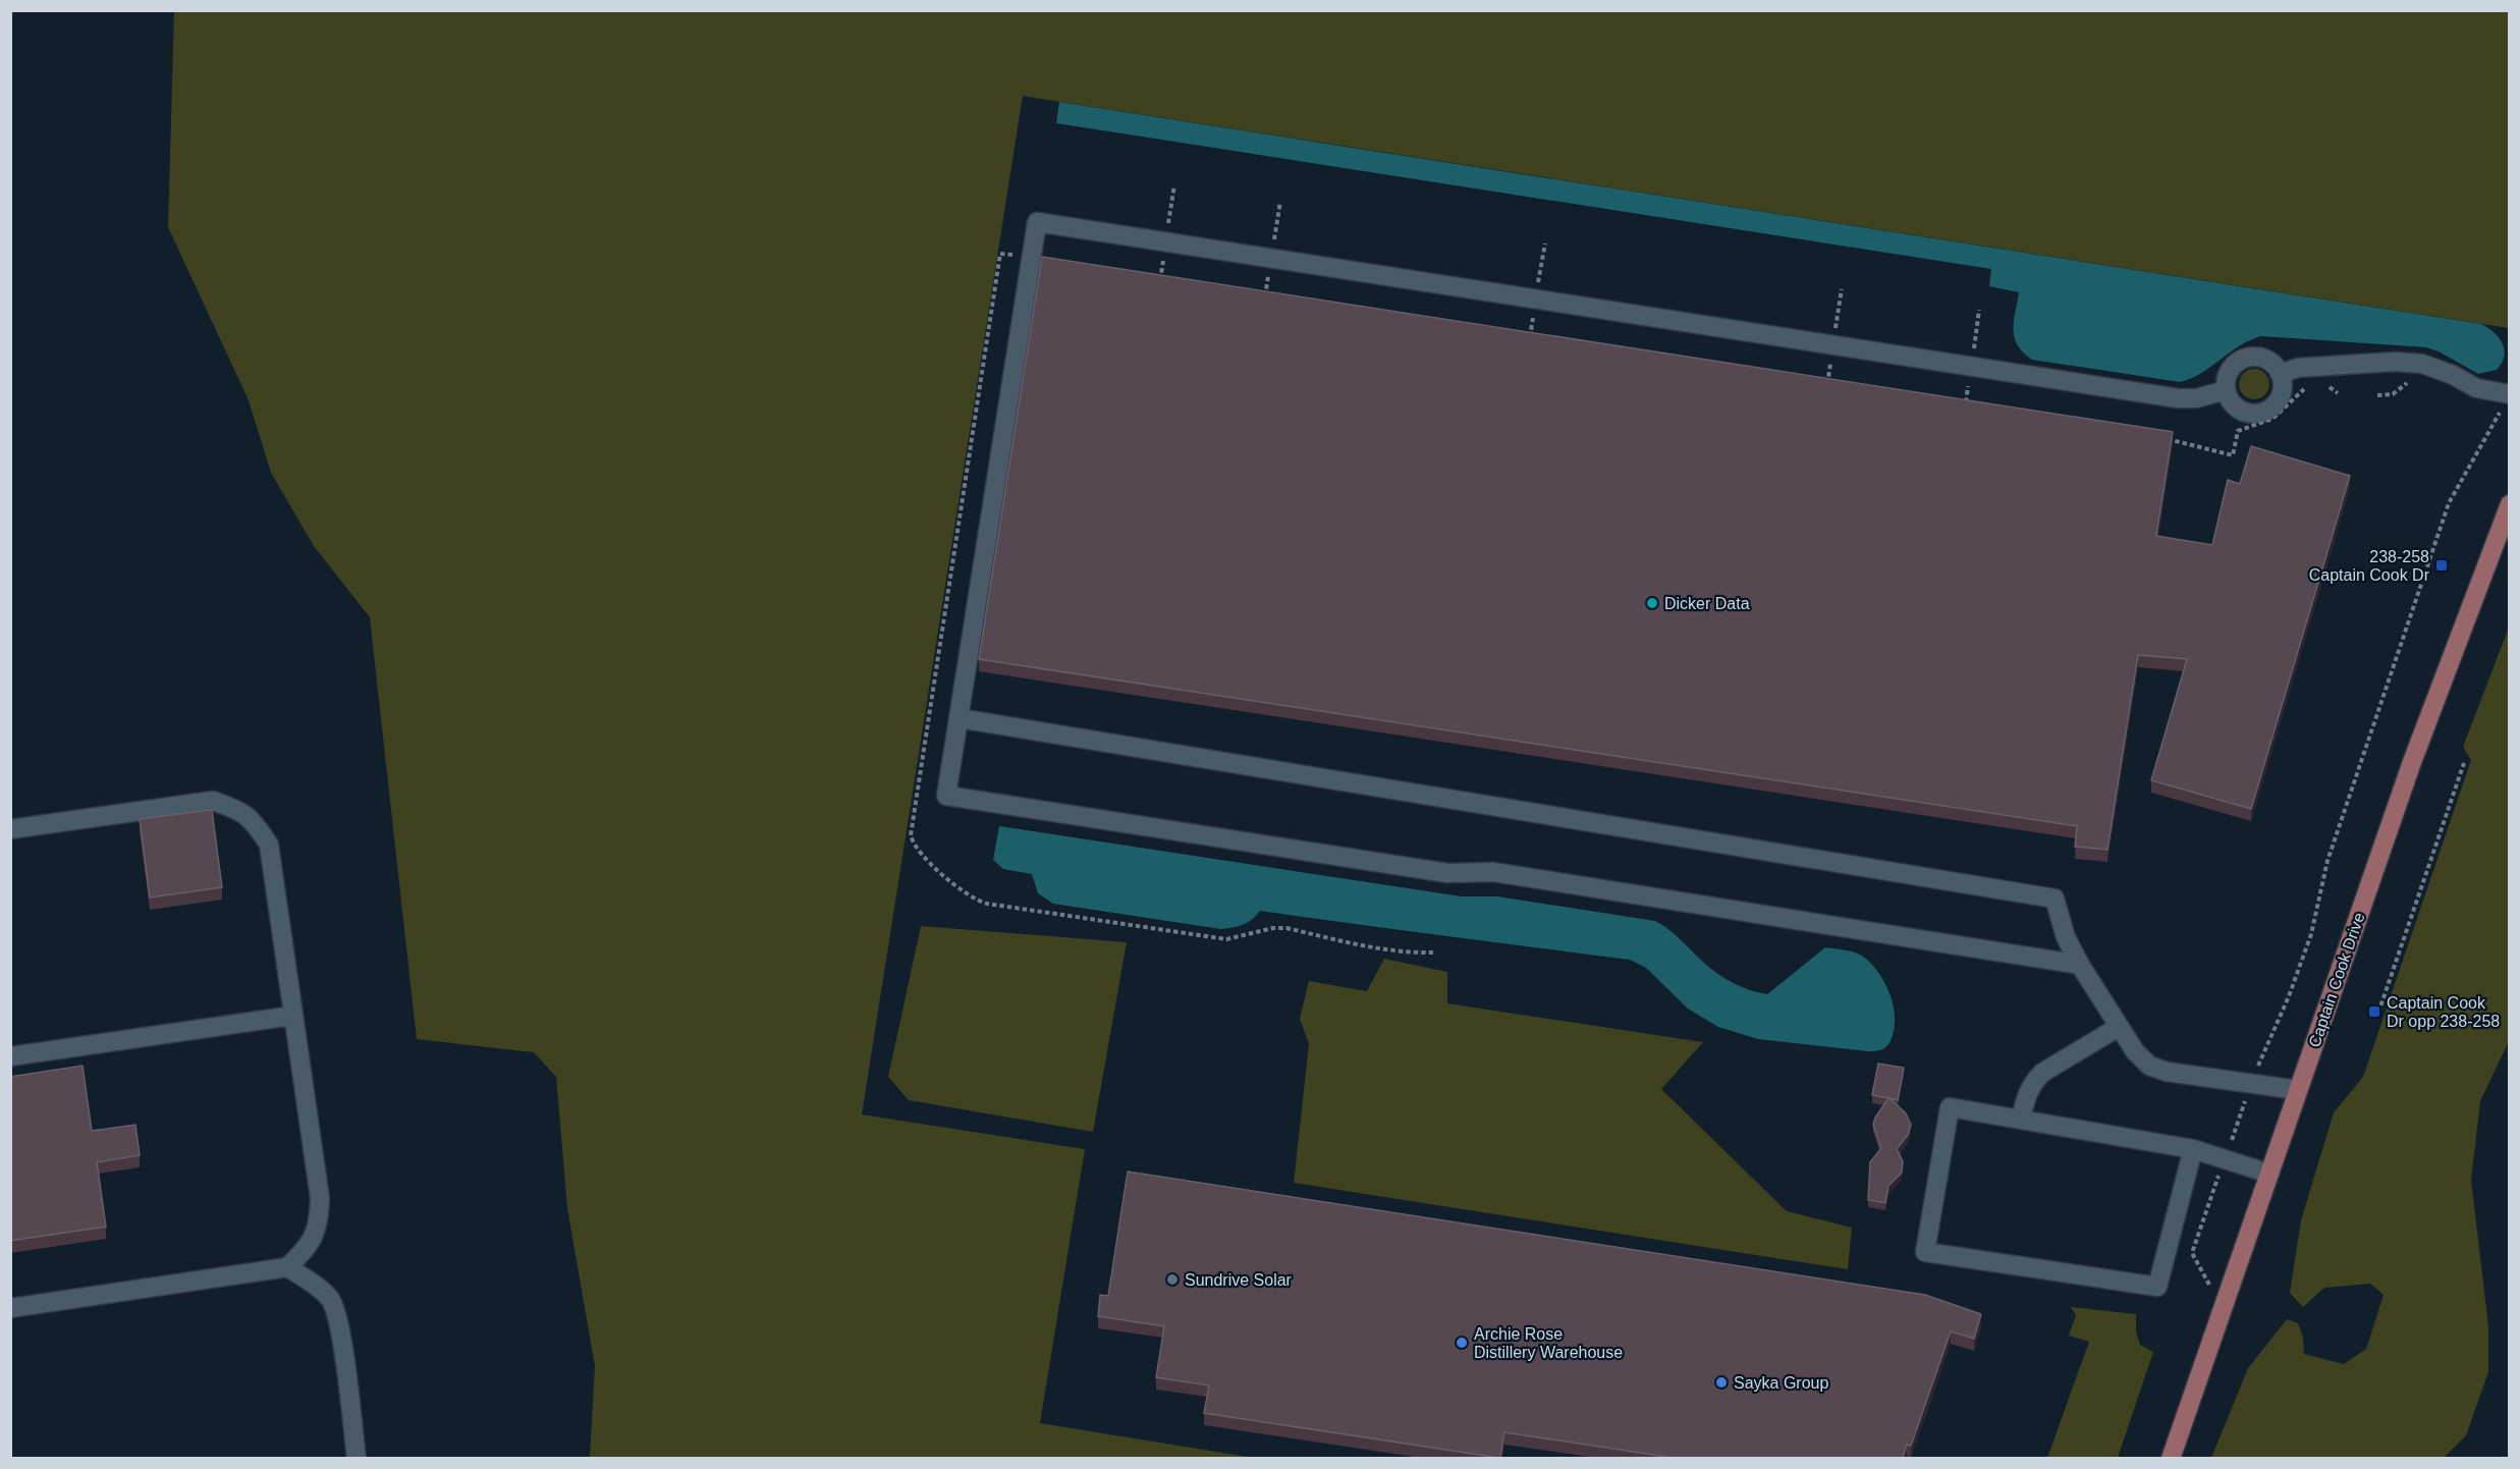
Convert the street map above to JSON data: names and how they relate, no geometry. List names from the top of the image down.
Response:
{
  "streets": {
    "main road": ["Captain Cook Drive"]
  },
  "places": {
    "transit": ["238-258 Captain Cook Dr", "Captain Cook Dr opp 238-258"],
    "other": [
      "Dicker Data",
      "Sundrive Solar",
      "Archie Rose Distillery Warehouse",
      "Sayka Group"
    ]
  }
}
